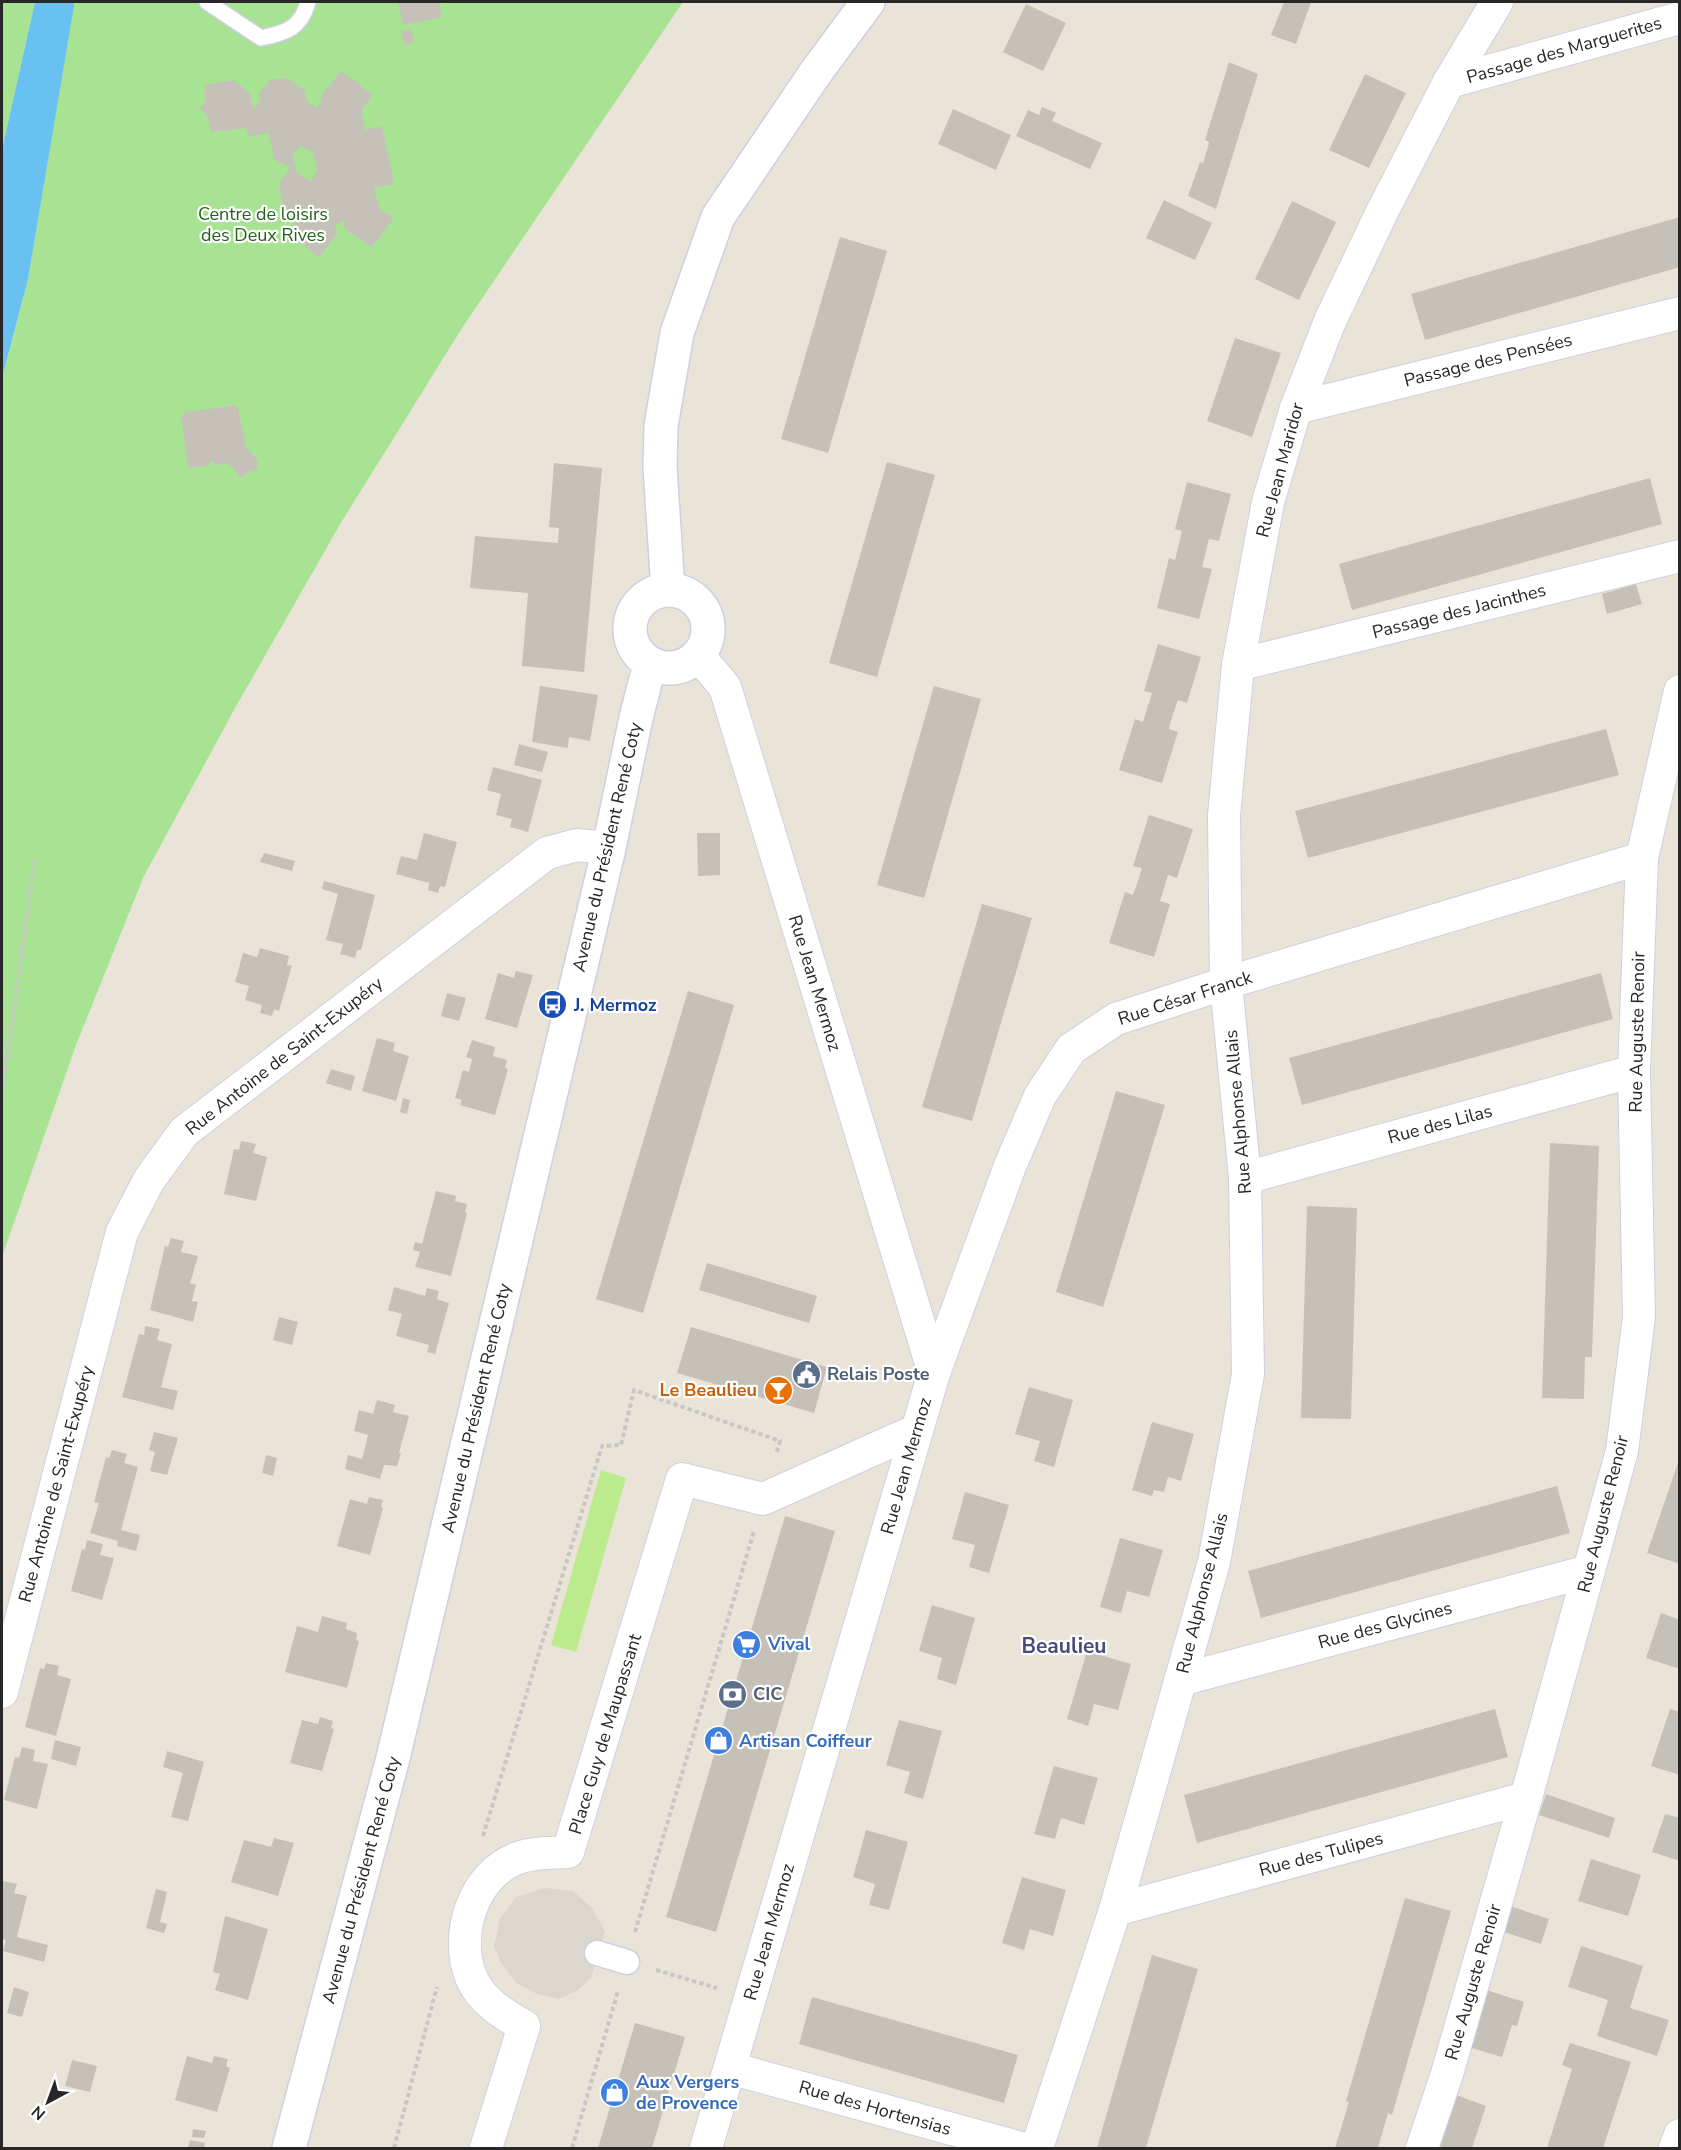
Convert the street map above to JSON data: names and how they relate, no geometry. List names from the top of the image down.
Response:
{
  "streets": {
    "street": [
      "Passage des Marguerites",
      "Passage des Pensées",
      "Rue Jean Maridor",
      "Passage des Jacinthes",
      "Avenue du Président René Coty",
      "Rue Jean Mermoz",
      "Rue César Franck",
      "Rue Auguste Renoir",
      "Rue Antoine de Saint-Exupéry",
      "Rue Alphonse Allais",
      "Rue des Lilas",
      "Rue des Glycines",
      "Place Guy de Maupassant",
      "Rue des Tulipes",
      "Rue des Hortensias"
    ]
  },
  "crossings": [
    ["Passage des Marguerites", "Rue Jean Maridor"],
    ["Passage des Pensées", "Rue Jean Maridor"],
    ["Rue Jean Maridor", "Passage des Jacinthes"],
    ["Rue Jean Maridor", "Rue César Franck"],
    ["Rue Jean Maridor", "Rue Alphonse Allais"],
    ["Avenue du Président René Coty", "Rue Jean Mermoz"],
    ["Avenue du Président René Coty", "Rue Antoine de Saint-Exupéry"],
    ["Rue Jean Mermoz", "Rue César Franck"],
    ["Rue Jean Mermoz", "Place Guy de Maupassant"],
    ["Rue Jean Mermoz", "Rue des Hortensias"],
    ["Rue César Franck", "Rue Auguste Renoir"],
    ["Rue César Franck", "Rue Alphonse Allais"],
    ["Rue Auguste Renoir", "Rue des Lilas"],
    ["Rue Auguste Renoir", "Rue des Glycines"],
    ["Rue Auguste Renoir", "Rue des Tulipes"],
    ["Rue Alphonse Allais", "Rue des Lilas"],
    ["Rue Alphonse Allais", "Rue des Glycines"],
    ["Rue Alphonse Allais", "Rue des Tulipes"]
  ],
  "districts": ["Beaulieu"],
  "parks": ["Centre de loisirs des Deux Rives"],
  "places": {
    "bus stop": ["J. Mermoz"],
    "public building": ["Relais Poste"],
    "bar": ["Le Beaulieu"],
    "supermarket": ["Vival"],
    "bank": ["CIC"],
    "shop": ["Artisan Coiffeur", "Aux Vergers de Provence"]
  },
  "north": "bottom left"
}
